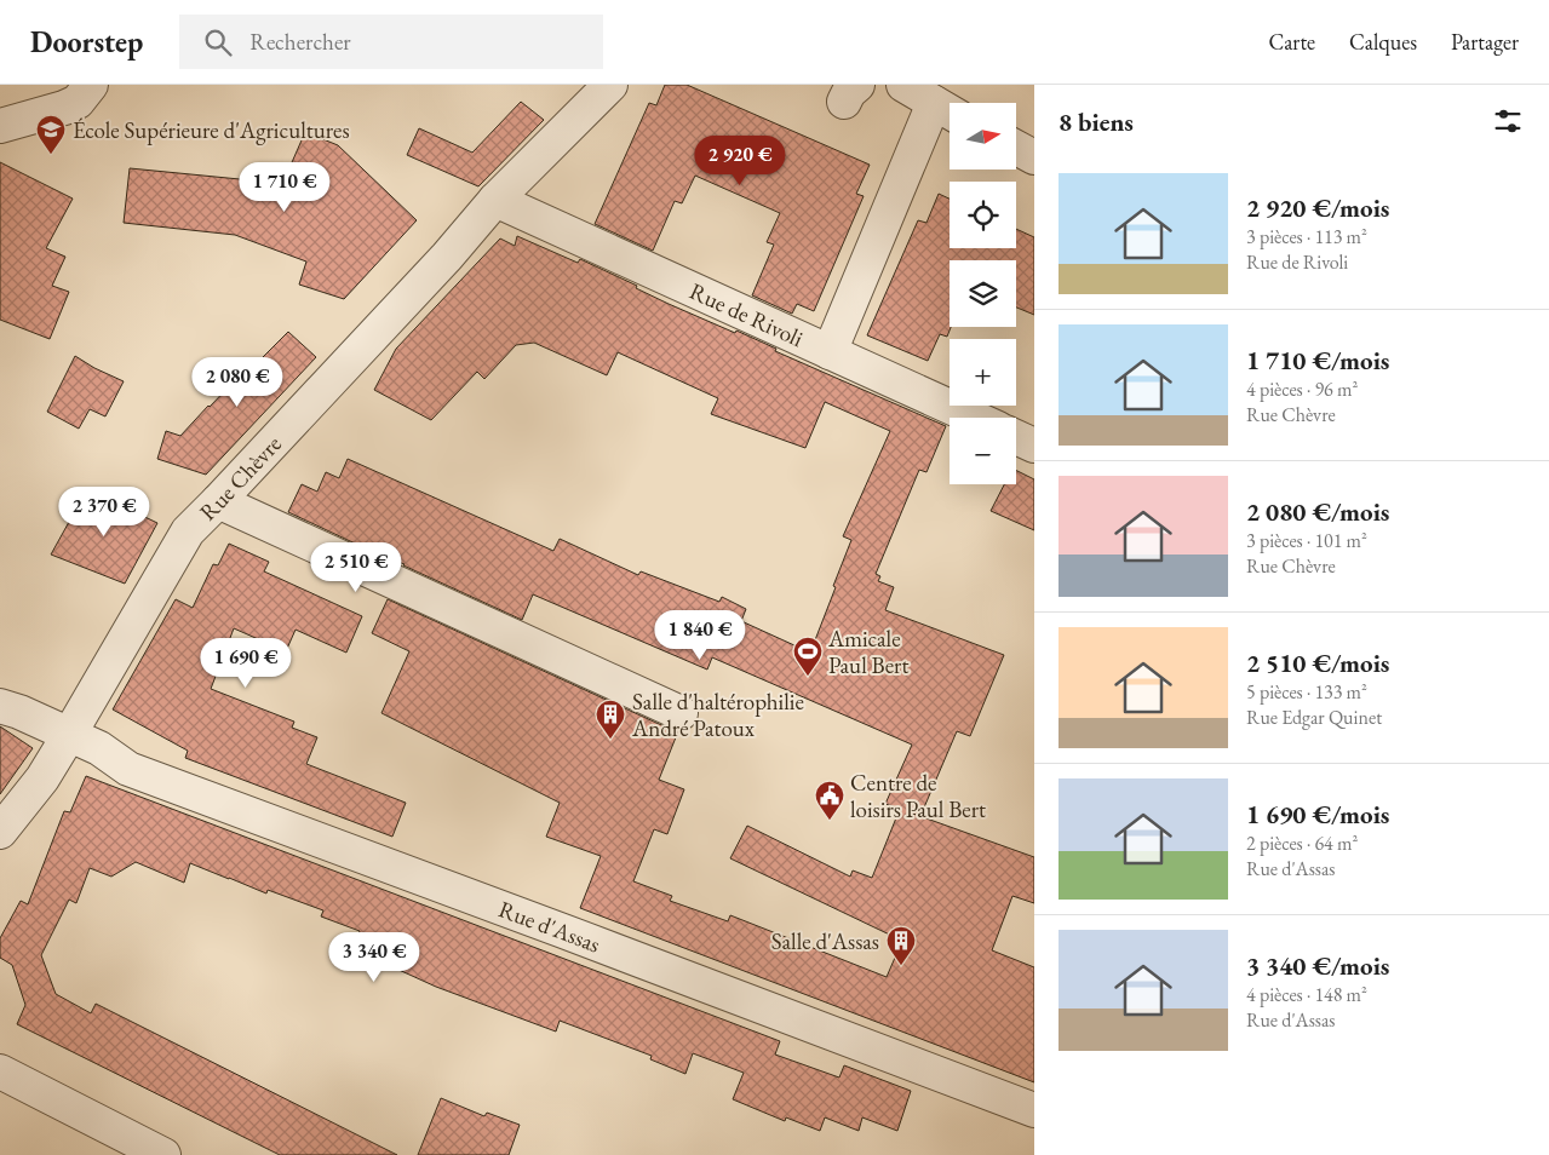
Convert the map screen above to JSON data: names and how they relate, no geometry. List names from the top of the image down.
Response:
{
  "streets": {
    "street": ["Rue de Rivoli", "Rue Chèvre", "Rue d'Assas"]
  },
  "crossings": [
    ["Rue de Rivoli", "Rue Chèvre"],
    ["Rue Chèvre", "Rue d'Assas"]
  ],
  "places": {
    "school or university": ["École Supérieure d'Agricultures"],
    "sports": ["Amicale Paul Bert"],
    "building": ["Salle d'haltérophilie André Patoux", "Salle d'Assas"],
    "public building": ["Centre de loisirs Paul Bert"]
  },
  "north": "right",
  "page": {
    "header": "Doorstep",
    "search": "Rechercher",
    "nav": ["Carte", "Calques", "Partager"],
    "heading": "8 biens",
    "map_buttons": ["+", "−"],
    "price": [
      "2 920 €",
      "1 710 €",
      "2 080 €",
      "2 370 €",
      "2 510 €",
      "1 840 €",
      "1 690 €",
      "3 340 €"
    ],
    "list": [
      {
        "name": "2 920 €/mois",
        "note": "3 pièces · 113 m² · Rue de Rivoli"
      },
      {
        "name": "1 710 €/mois",
        "note": "4 pièces · 96 m² · Rue Chèvre"
      },
      {
        "name": "2 080 €/mois",
        "note": "3 pièces · 101 m² · Rue Chèvre"
      },
      {
        "name": "2 510 €/mois",
        "note": "5 pièces · 133 m² · Rue Edgar Quinet"
      },
      {
        "name": "1 690 €/mois",
        "note": "2 pièces · 64 m² · Rue d'Assas"
      },
      {
        "name": "3 340 €/mois",
        "note": "4 pièces · 148 m² · Rue d'Assas"
      }
    ]
  }
}
